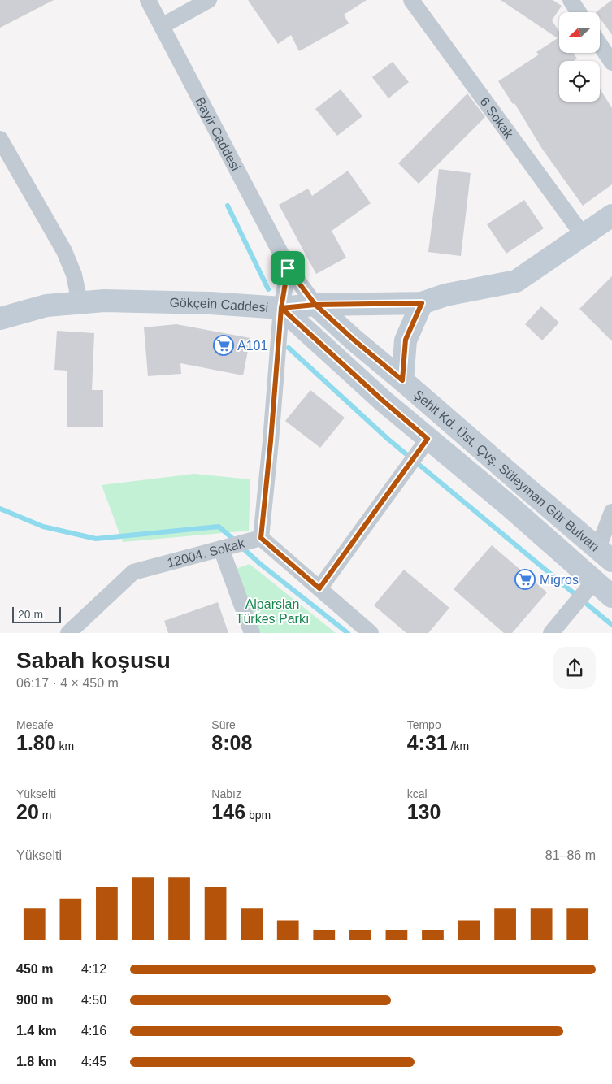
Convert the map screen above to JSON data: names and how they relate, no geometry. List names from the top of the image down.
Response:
{
  "streets": {
    "main road": ["Gökçein Caddesi", "Şehit Kd. Üst. Çvş. Süleyman Gür Bulvarı"],
    "street": ["6 Sokak", "Bayir Caddesi", "12004. Sokak"]
  },
  "crossings": [
    ["6 Sokak", "Gökçein Caddesi"],
    ["Bayir Caddesi", "Gökçein Caddesi"],
    ["Bayir Caddesi", "Şehit Kd. Üst. Çvş. Süleyman Gür Bulvarı"],
    ["Bayir Caddesi", "12004. Sokak"],
    ["Gökçein Caddesi", "Şehit Kd. Üst. Çvş. Süleyman Gür Bulvarı"],
    ["Gökçein Caddesi", "12004. Sokak"],
    ["Şehit Kd. Üst. Çvş. Süleyman Gür Bulvarı", "12004. Sokak"]
  ],
  "parks": ["Alparslan Türkes Parkı"],
  "places": {
    "supermarket": ["A101", "Migros"]
  },
  "scale_bar": "20 m",
  "north": "left",
  "page": {
    "scale": "20 m",
    "heading": ["Sabah koşusu", "06:17 · 4 × 450 m"],
    "stats": [
      ["Mesafe", "1.80 km"],
      ["Süre", "8:08"],
      ["Tempo", "4:31 /km"],
      ["Yükselti", "20 m"],
      ["Nabız", "146 bpm"],
      ["kcal", "130"]
    ],
    "chart": ["Yükselti", "81–86 m"],
    "list": [
      {
        "name": "450 m",
        "note": "4:12"
      },
      {
        "name": "900 m",
        "note": "4:50"
      },
      {
        "name": "1.4 km",
        "note": "4:16"
      },
      {
        "name": "1.8 km",
        "note": "4:45"
      }
    ]
  }
}
